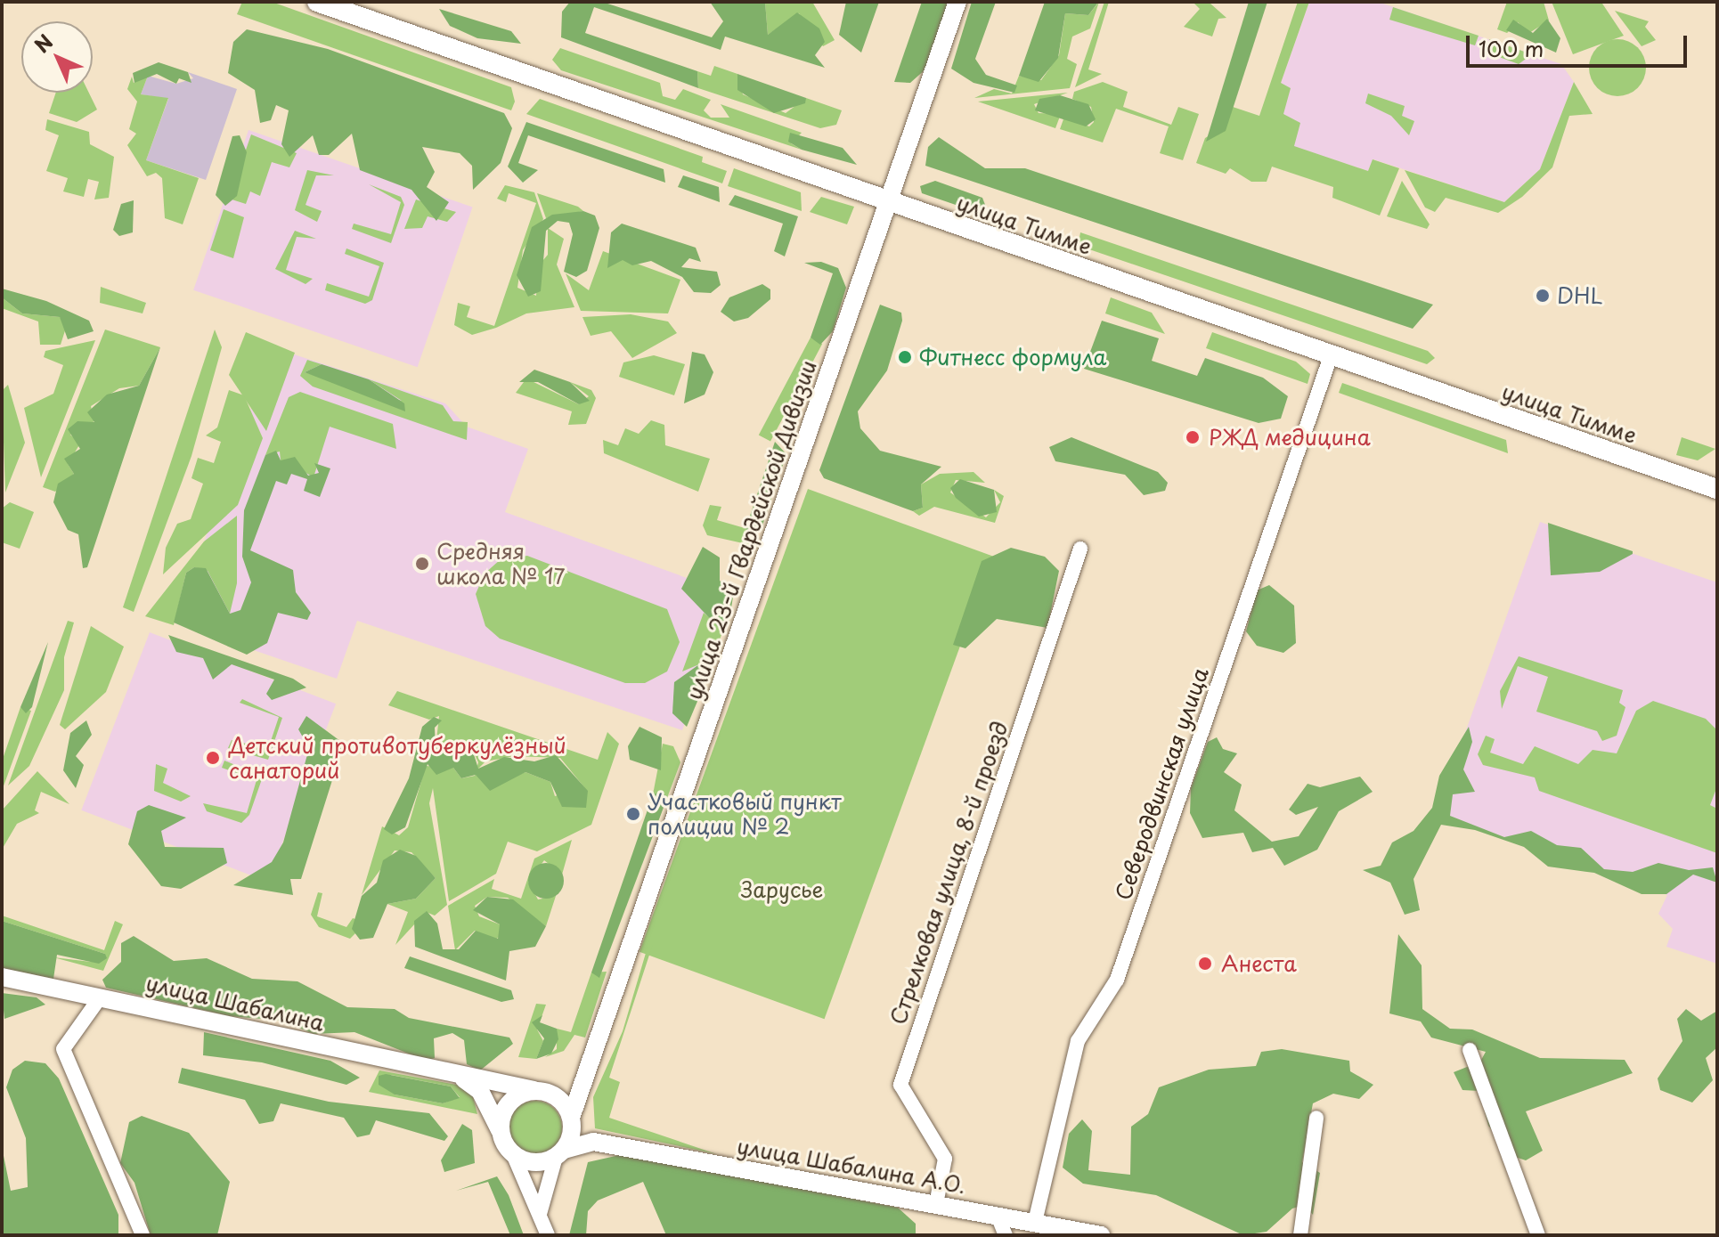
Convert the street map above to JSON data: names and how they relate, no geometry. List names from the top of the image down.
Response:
{
  "streets": {
    "main road": ["улица Тимме"],
    "street": [
      "улица 23-й Гвардейской Дивизии",
      "Северодвинская улица",
      "Стрелковая улица, 8-й проезд",
      "улица Шабалина",
      "улица Шабалина А.О."
    ]
  },
  "crossings": [
    ["улица Тимме", "улица 23-й Гвардейской Дивизии"],
    ["улица Тимме", "Северодвинская улица"],
    ["улица 23-й Гвардейской Дивизии", "улица Шабалина"],
    ["Северодвинская улица", "улица Шабалина А.О."],
    ["Стрелковая улица, 8-й проезд", "улица Шабалина А.О."]
  ],
  "parks": ["Зарусье"],
  "places": [
    "DHL",
    "Фитнесс формула",
    "РЖД медицина",
    "Средняя школа № 17",
    "Детский противотуберкулёзный санаторий",
    "Участковый пункт полиции № 2",
    "Анеста"
  ],
  "scale_bar": "100 m",
  "north": "top left"
}
